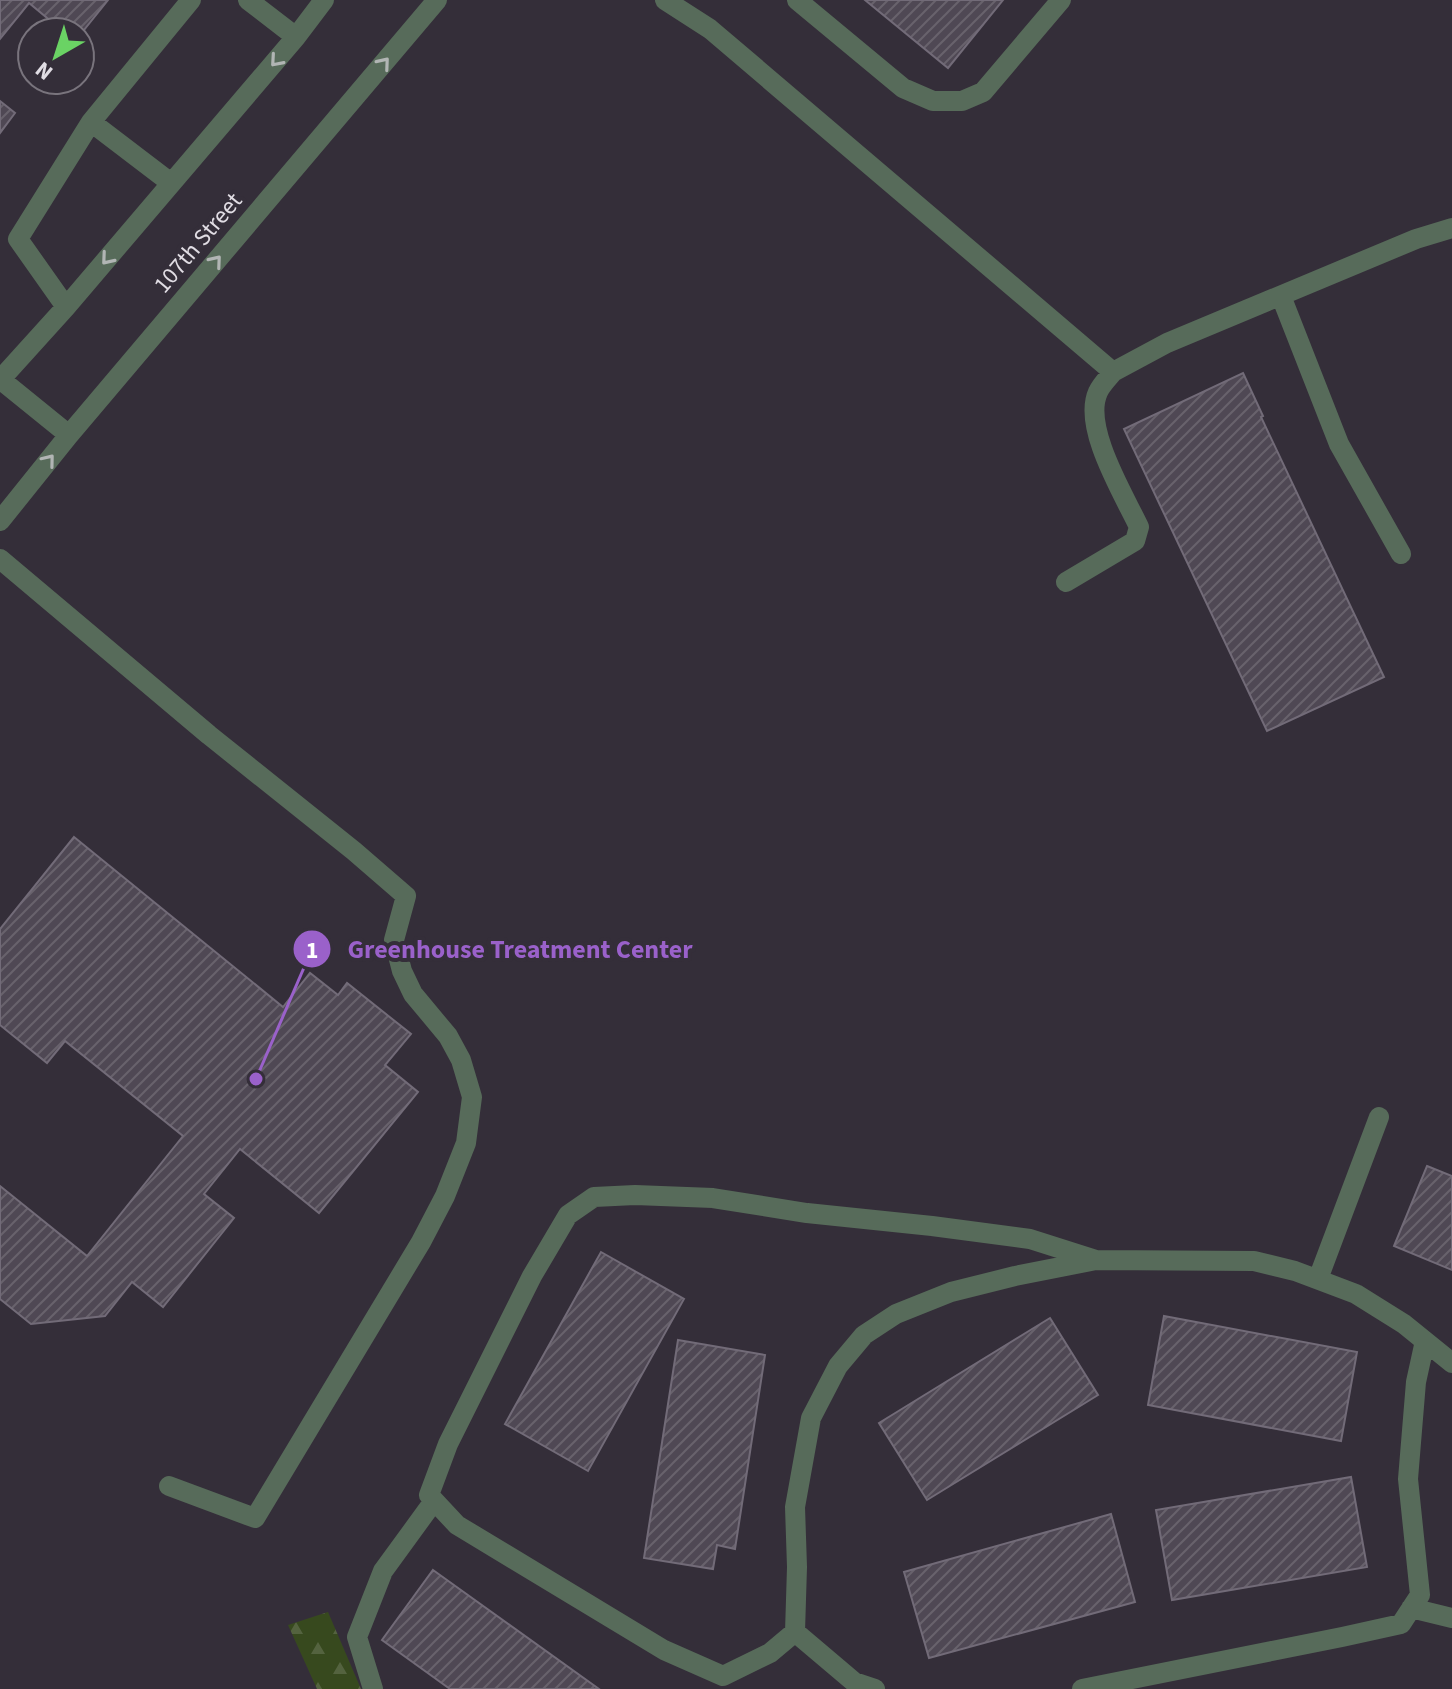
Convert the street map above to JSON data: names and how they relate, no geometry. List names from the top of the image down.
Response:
{
  "streets": {
    "street": ["107th Street"]
  },
  "places": ["Greenhouse Treatment Center"],
  "north": "bottom left"
}
